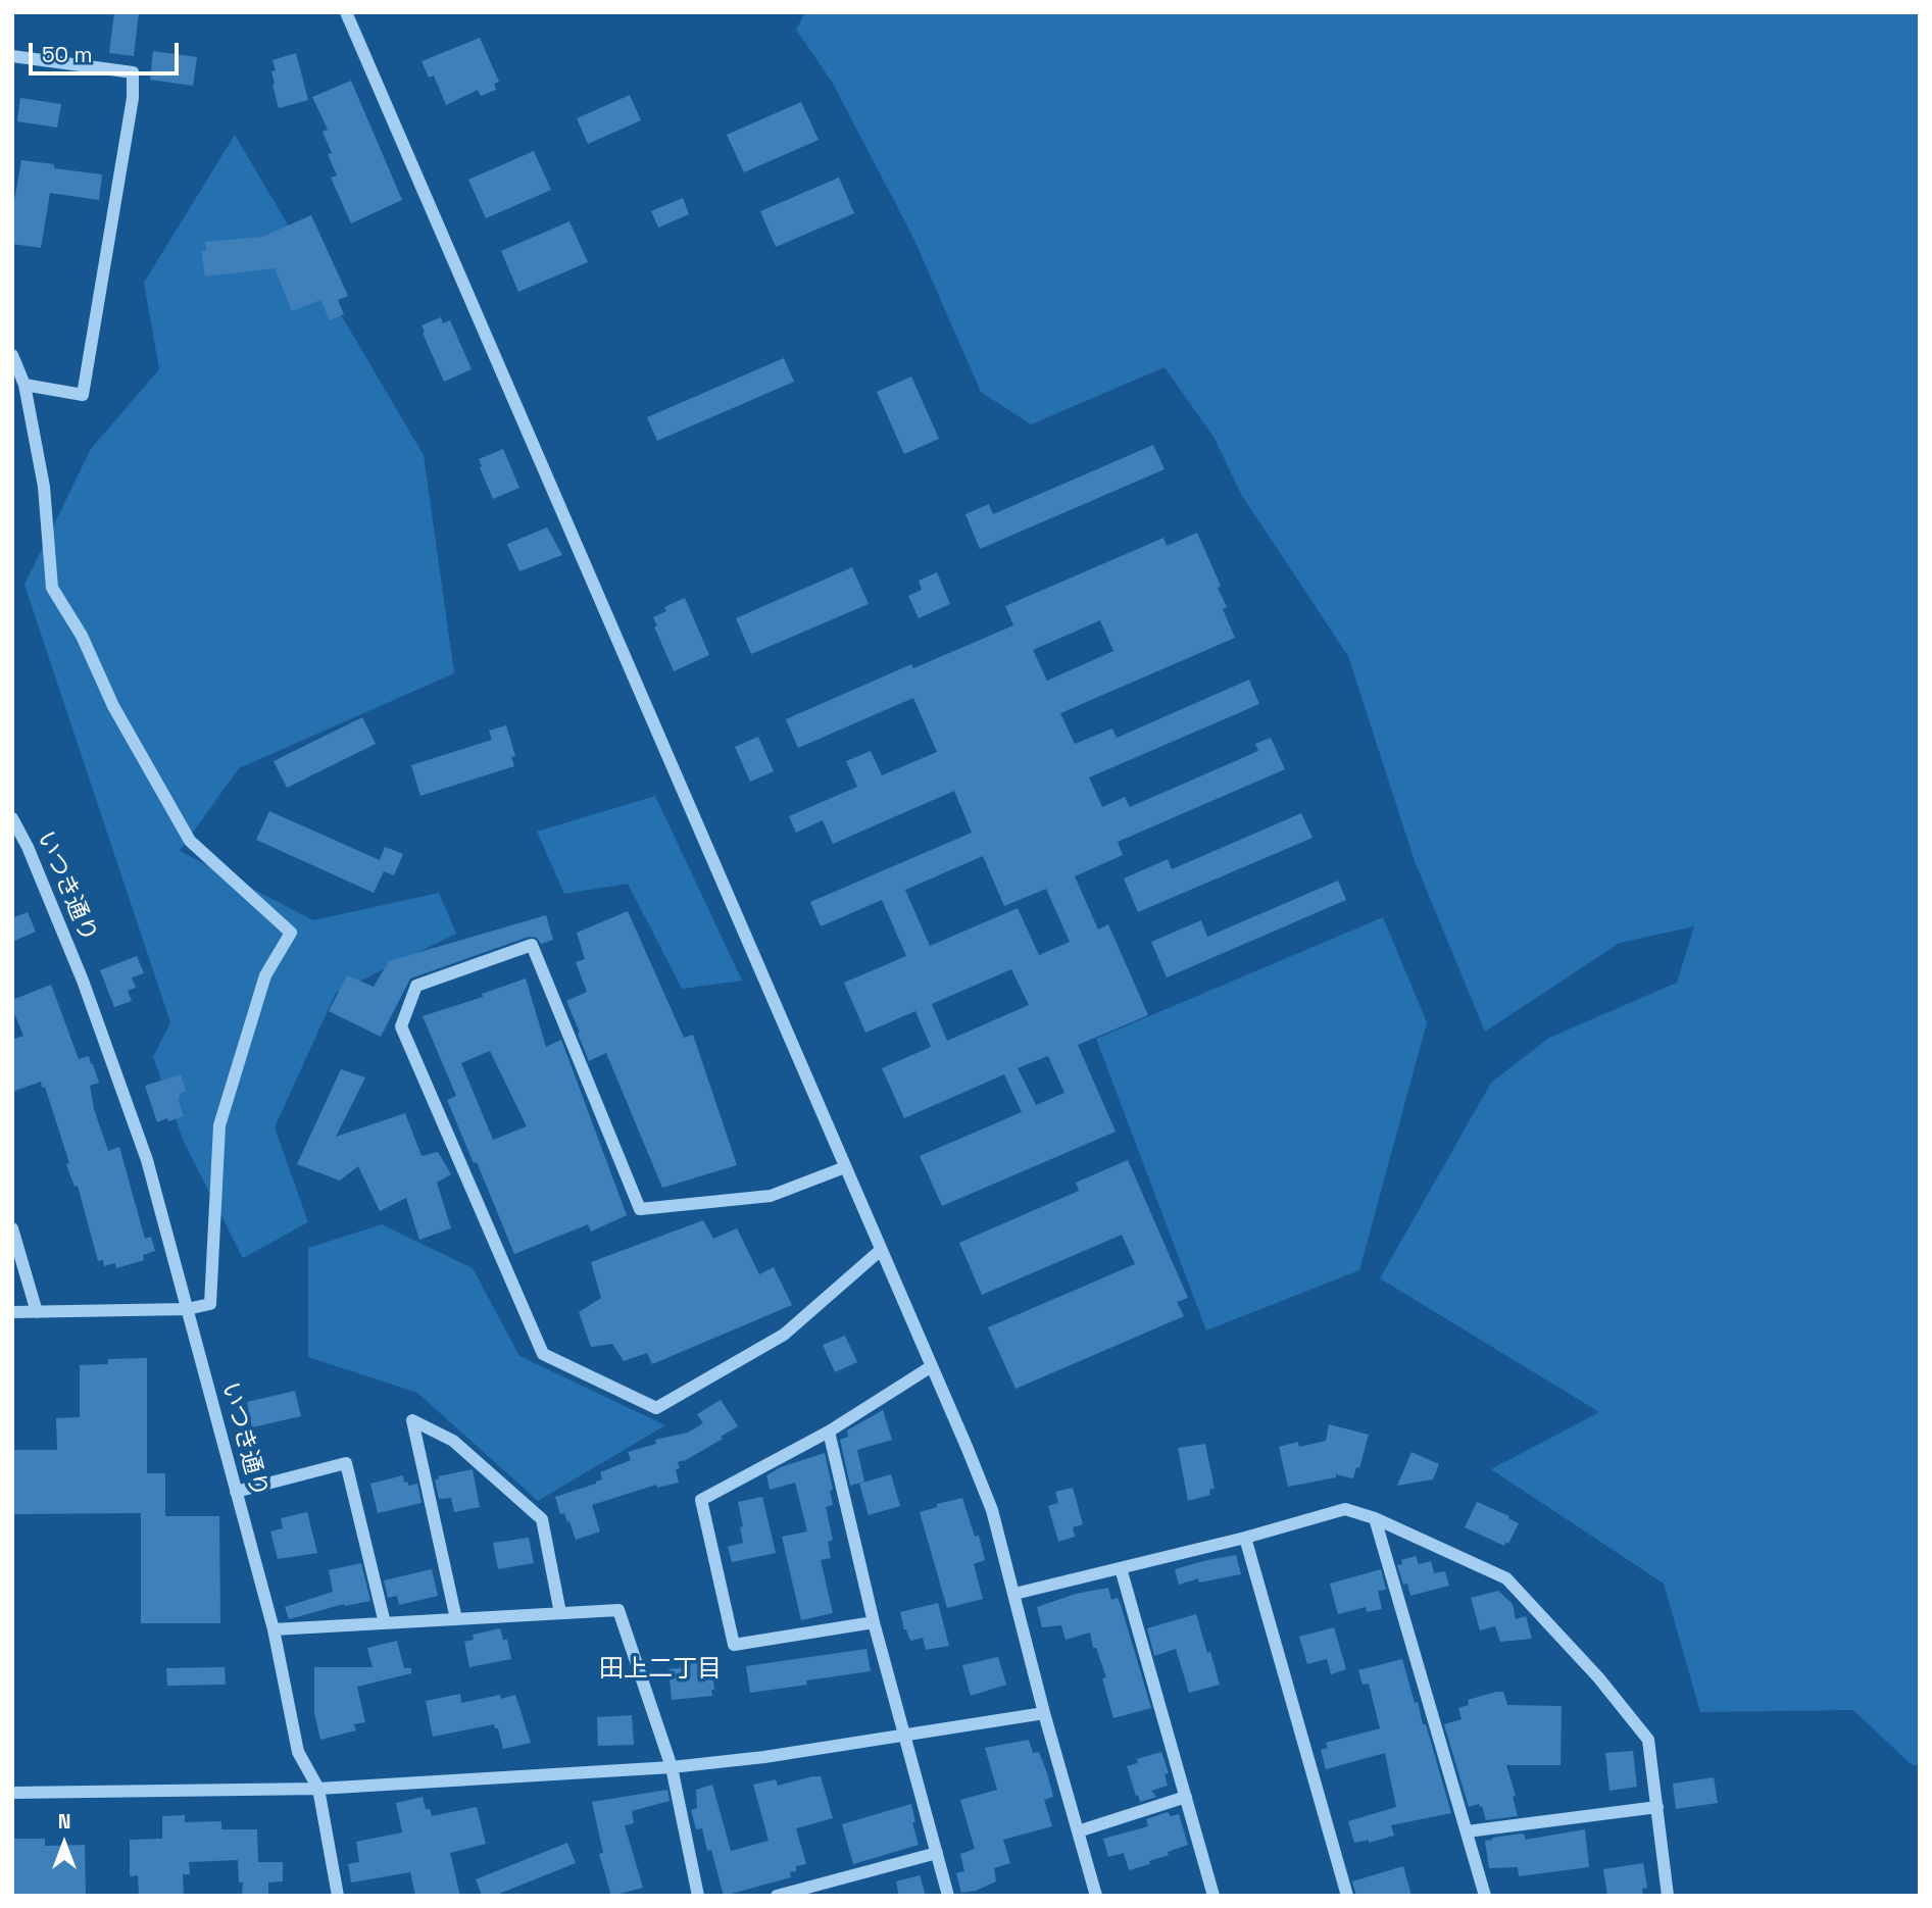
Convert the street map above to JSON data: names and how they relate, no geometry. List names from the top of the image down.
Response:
{
  "streets": {
    "street": ["いつき通り"]
  },
  "districts": ["田上二丁目"],
  "scale_bar": "50 m",
  "north": "top"
}
